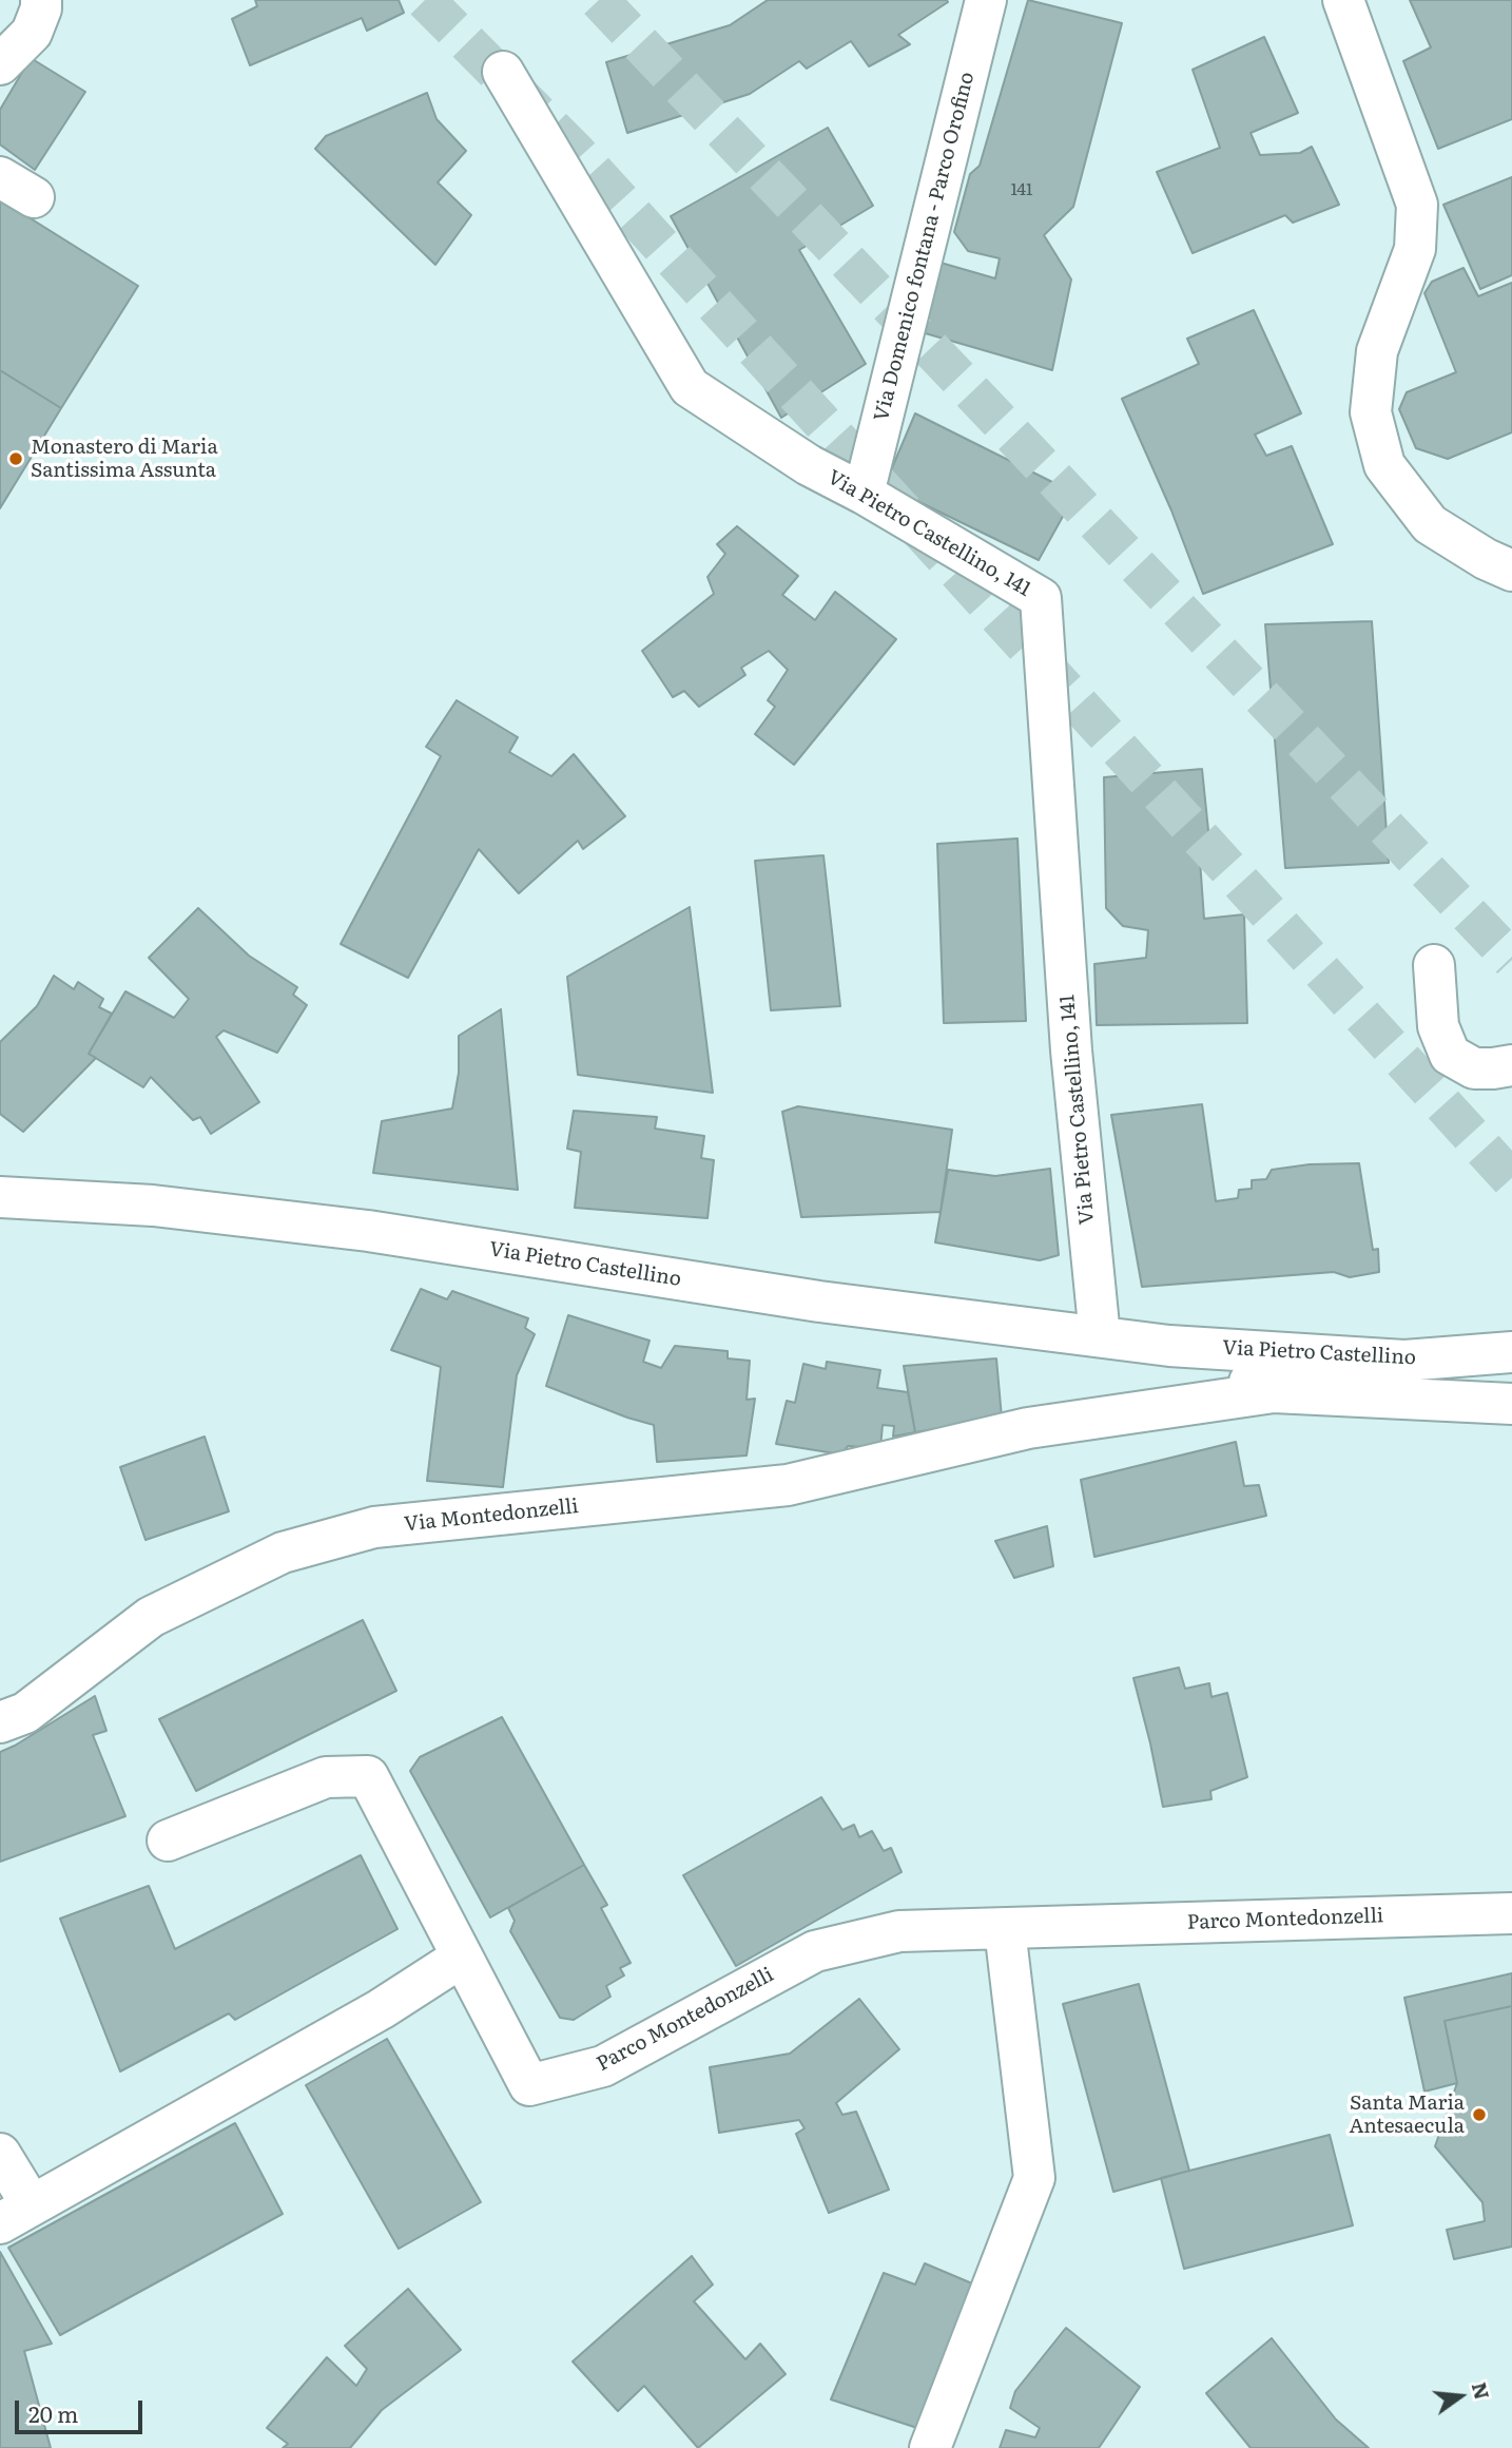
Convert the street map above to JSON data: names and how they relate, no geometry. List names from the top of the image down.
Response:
{
  "streets": {
    "street": [
      "Via Domenico fontana - Parco Orofino",
      "Via Pietro Castellino, 141",
      "Via Pietro Castellino",
      "Via Montedonzelli",
      "Parco Montedonzelli"
    ]
  },
  "crossings": [
    ["Via Domenico fontana - Parco Orofino", "Via Pietro Castellino, 141"],
    ["Via Pietro Castellino, 141", "Via Pietro Castellino"],
    ["Via Pietro Castellino", "Via Montedonzelli"]
  ],
  "places": ["Monastero di Maria Santissima Assunta", "Santa Maria Antesaecula"],
  "house_numbers": ["141"],
  "scale_bar": "20 m",
  "north": "right"
}
